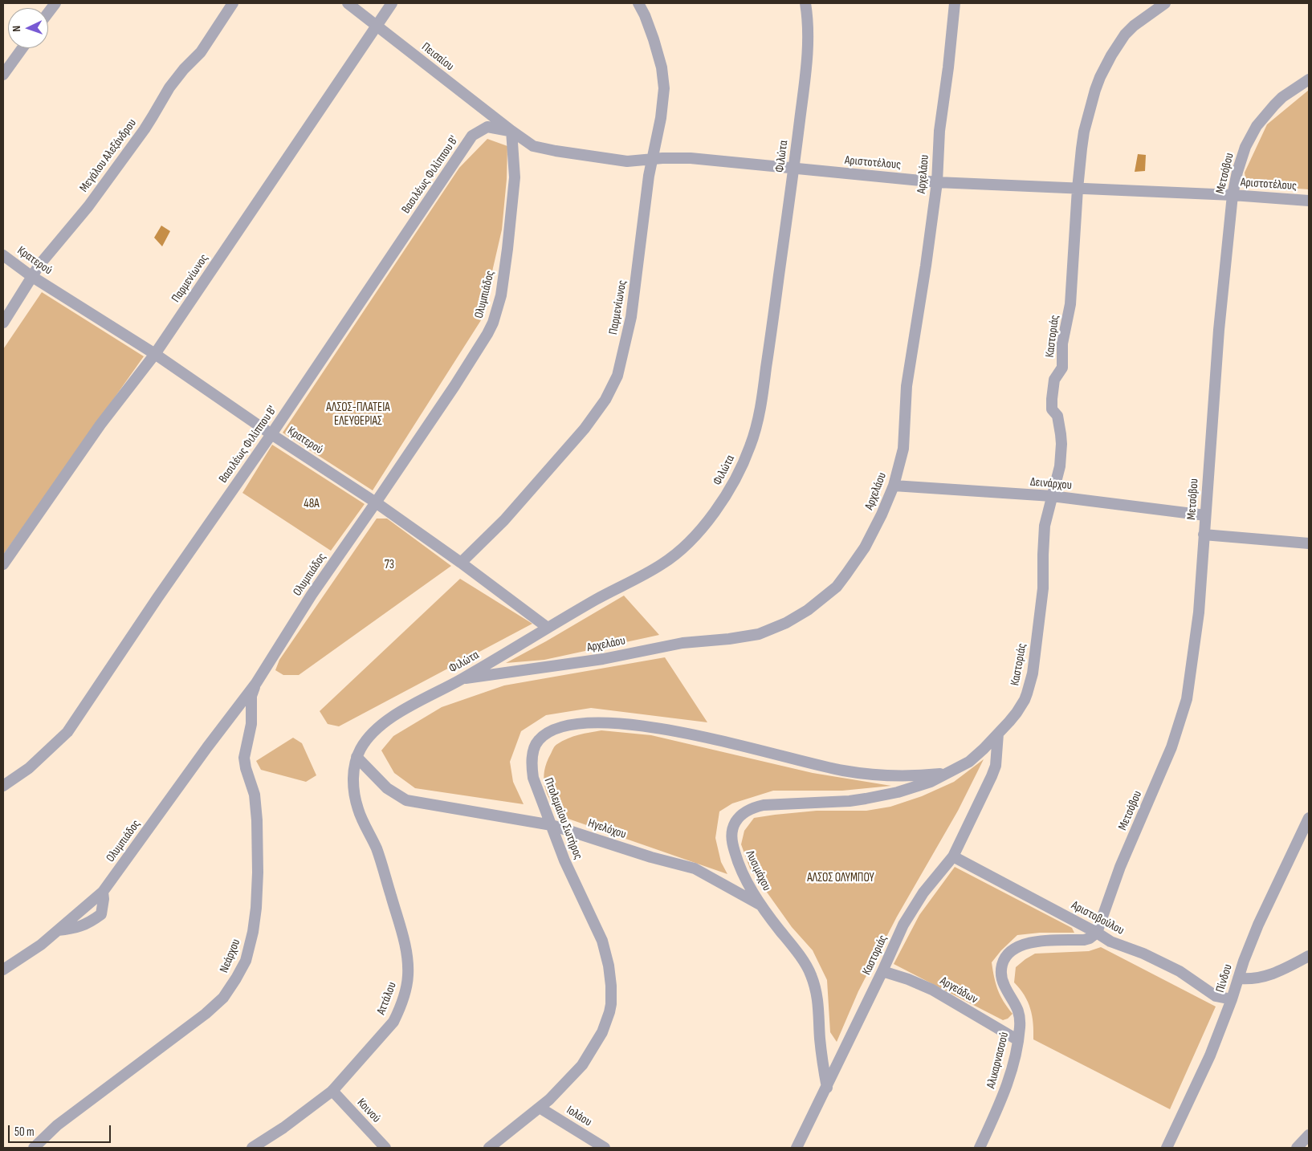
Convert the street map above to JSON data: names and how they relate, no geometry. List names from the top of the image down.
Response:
{
  "streets": {
    "street": [
      "Πεισαίου",
      "Μεγάλου Αλεξάνδρου",
      "Φιλώτα",
      "Αριστοτέλους",
      "Μετσόβου",
      "Αρχελάου",
      "Βασιλέως Φιλίππου Β'",
      "Κρατερού",
      "Παρμενίωνος",
      "Ολυμπιάδος",
      "Καστοριάς",
      "Δεινάρχου",
      "Πτολεμαίου Σωτήρος",
      "Ηγελόχου",
      "Λυσιμάχου",
      "Αριστοβούλου",
      "Νεάρχου",
      "Πίνδου",
      "Αργεάδων",
      "Αττάλου",
      "Αλικαρνασσού",
      "Κοινού",
      "Ιολάου"
    ]
  },
  "crossings": [
    ["Πεισαίου", "Αριστοτέλους"],
    ["Πεισαίου", "Βασιλέως Φιλίππου Β'"],
    ["Πεισαίου", "Παρμενίωνος"],
    ["Πεισαίου", "Ολυμπιάδος"],
    ["Μεγάλου Αλεξάνδρου", "Κρατερού"],
    ["Φιλώτα", "Αριστοτέλους"],
    ["Φιλώτα", "Αρχελάου"],
    ["Φιλώτα", "Κρατερού"],
    ["Φιλώτα", "Ηγελόχου"],
    ["Φιλώτα", "Αττάλου"],
    ["Αριστοτέλους", "Μετσόβου"],
    ["Αριστοτέλους", "Αρχελάου"],
    ["Αριστοτέλους", "Βασιλέως Φιλίππου Β'"],
    ["Αριστοτέλους", "Παρμενίωνος"],
    ["Αριστοτέλους", "Ολυμπιάδος"],
    ["Αριστοτέλους", "Καστοριάς"],
    ["Μετσόβου", "Δεινάρχου"],
    ["Μετσόβου", "Αριστοβούλου"],
    ["Μετσόβου", "Αλικαρνασσού"],
    ["Αρχελάου", "Δεινάρχου"],
    ["Βασιλέως Φιλίππου Β'", "Κρατερού"],
    ["Βασιλέως Φιλίππου Β'", "Ολυμπιάδος"],
    ["Κρατερού", "Παρμενίωνος"],
    ["Κρατερού", "Ολυμπιάδος"],
    ["Ολυμπιάδος", "Νεάρχου"],
    ["Καστοριάς", "Δεινάρχου"],
    ["Καστοριάς", "Πτολεμαίου Σωτήρος"],
    ["Καστοριάς", "Λυσιμάχου"],
    ["Καστοριάς", "Αριστοβούλου"],
    ["Καστοριάς", "Αργεάδων"],
    ["Πτολεμαίου Σωτήρος", "Ηγελόχου"],
    ["Πτολεμαίου Σωτήρος", "Λυσιμάχου"],
    ["Πτολεμαίου Σωτήρος", "Ιολάου"],
    ["Ηγελόχου", "Λυσιμάχου"],
    ["Ηγελόχου", "Αττάλου"],
    ["Αριστοβούλου", "Πίνδου"],
    ["Αριστοβούλου", "Αλικαρνασσού"],
    ["Αργεάδων", "Αλικαρνασσού"],
    ["Αττάλου", "Κοινού"]
  ],
  "parks": [
    "ΑΛΣΟΣ-ΠΛΑΤΕΙΑ ΕΛΕΥΘΕΡΙΑΣ",
    "48Α",
    "73",
    "ΑΛΣΟΣ ΟΛΥΜΠΟΥ"
  ],
  "scale_bar": "50 m",
  "north": "left"
}
